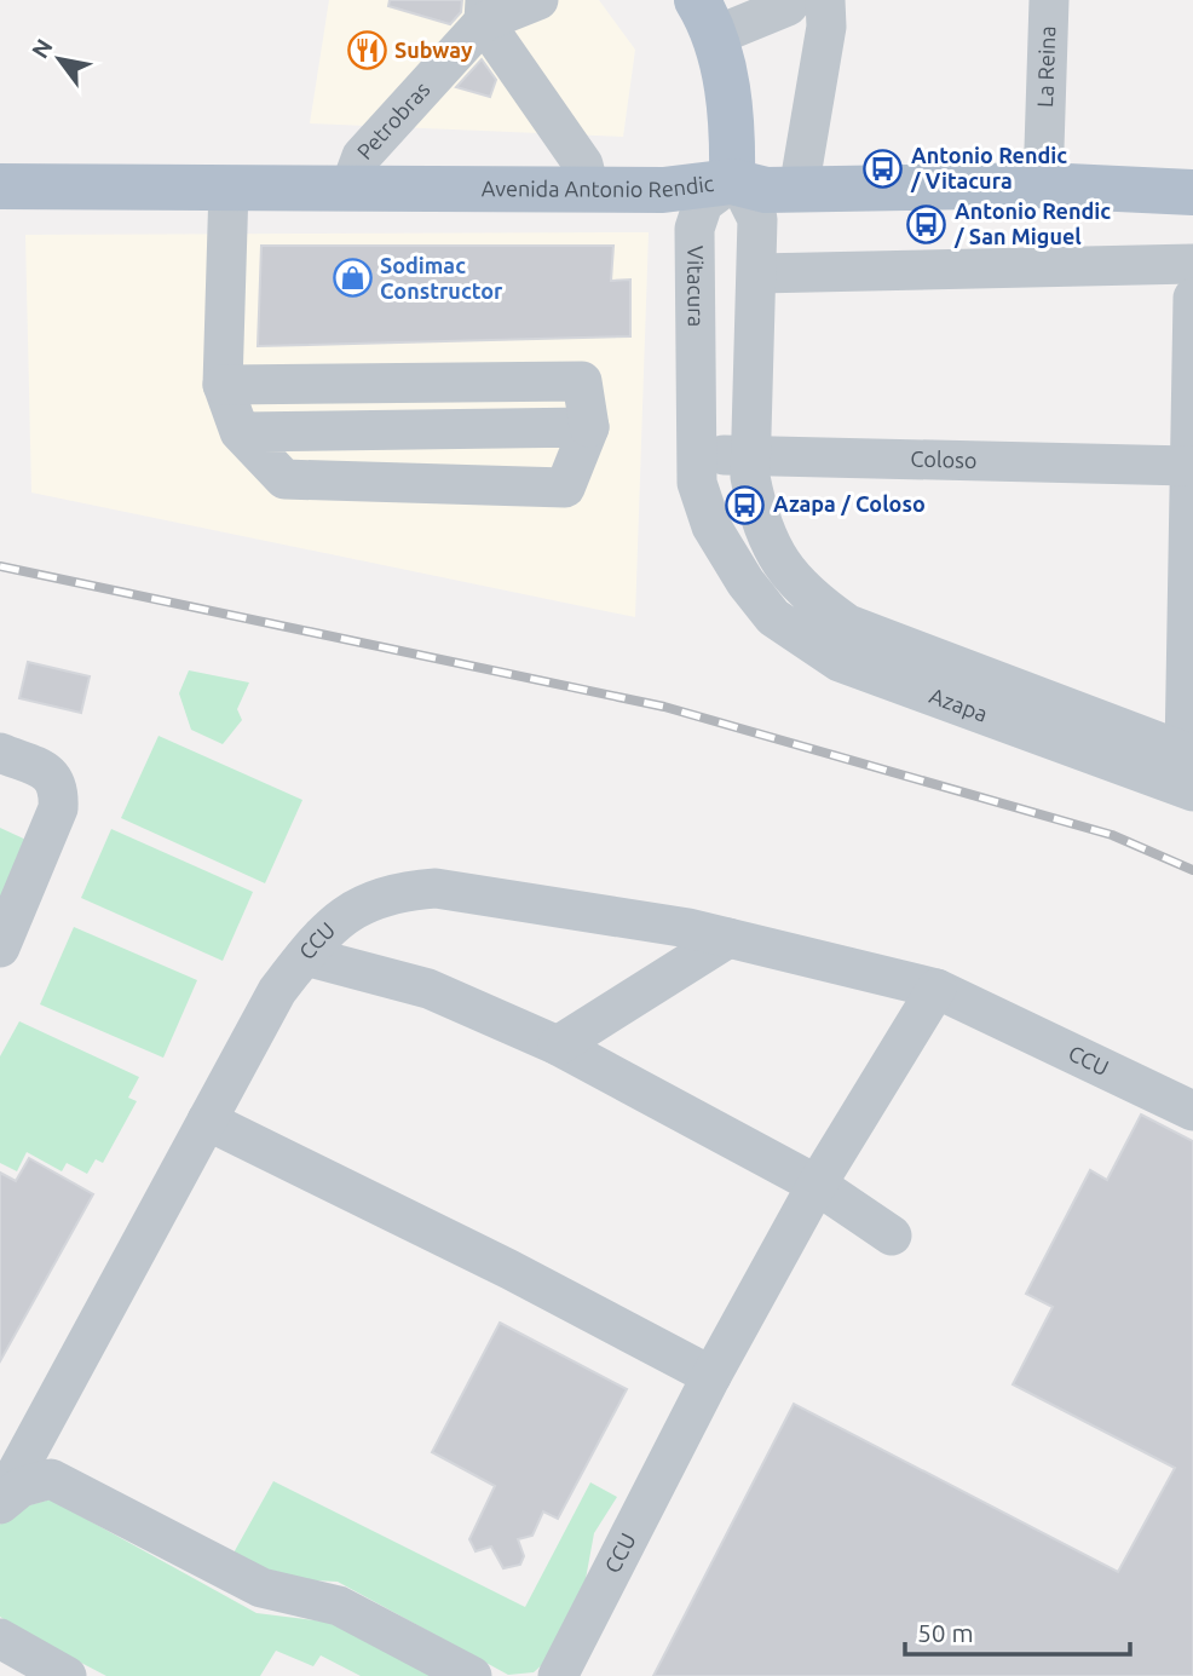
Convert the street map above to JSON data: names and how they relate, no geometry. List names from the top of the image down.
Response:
{
  "streets": {
    "main road": ["Avenida Antonio Rendic"],
    "street": [
      "La Reina",
      "Petrobras",
      "Vitacura",
      "Coloso",
      "Azapa",
      "CCU"
    ]
  },
  "crossings": [
    ["La Reina", "Avenida Antonio Rendic"],
    ["Petrobras", "Avenida Antonio Rendic"],
    ["Avenida Antonio Rendic", "Vitacura"],
    ["Vitacura", "Coloso"],
    ["Vitacura", "Azapa"],
    ["Coloso", "Azapa"]
  ],
  "places": {
    "restaurant": ["Subway"],
    "bus stop": ["Antonio Rendic / Vitacura", "Antonio Rendic / San Miguel", "Azapa / Coloso"],
    "shop": ["Sodimac Constructor"]
  },
  "scale_bar": "50 m",
  "north": "top left"
}
